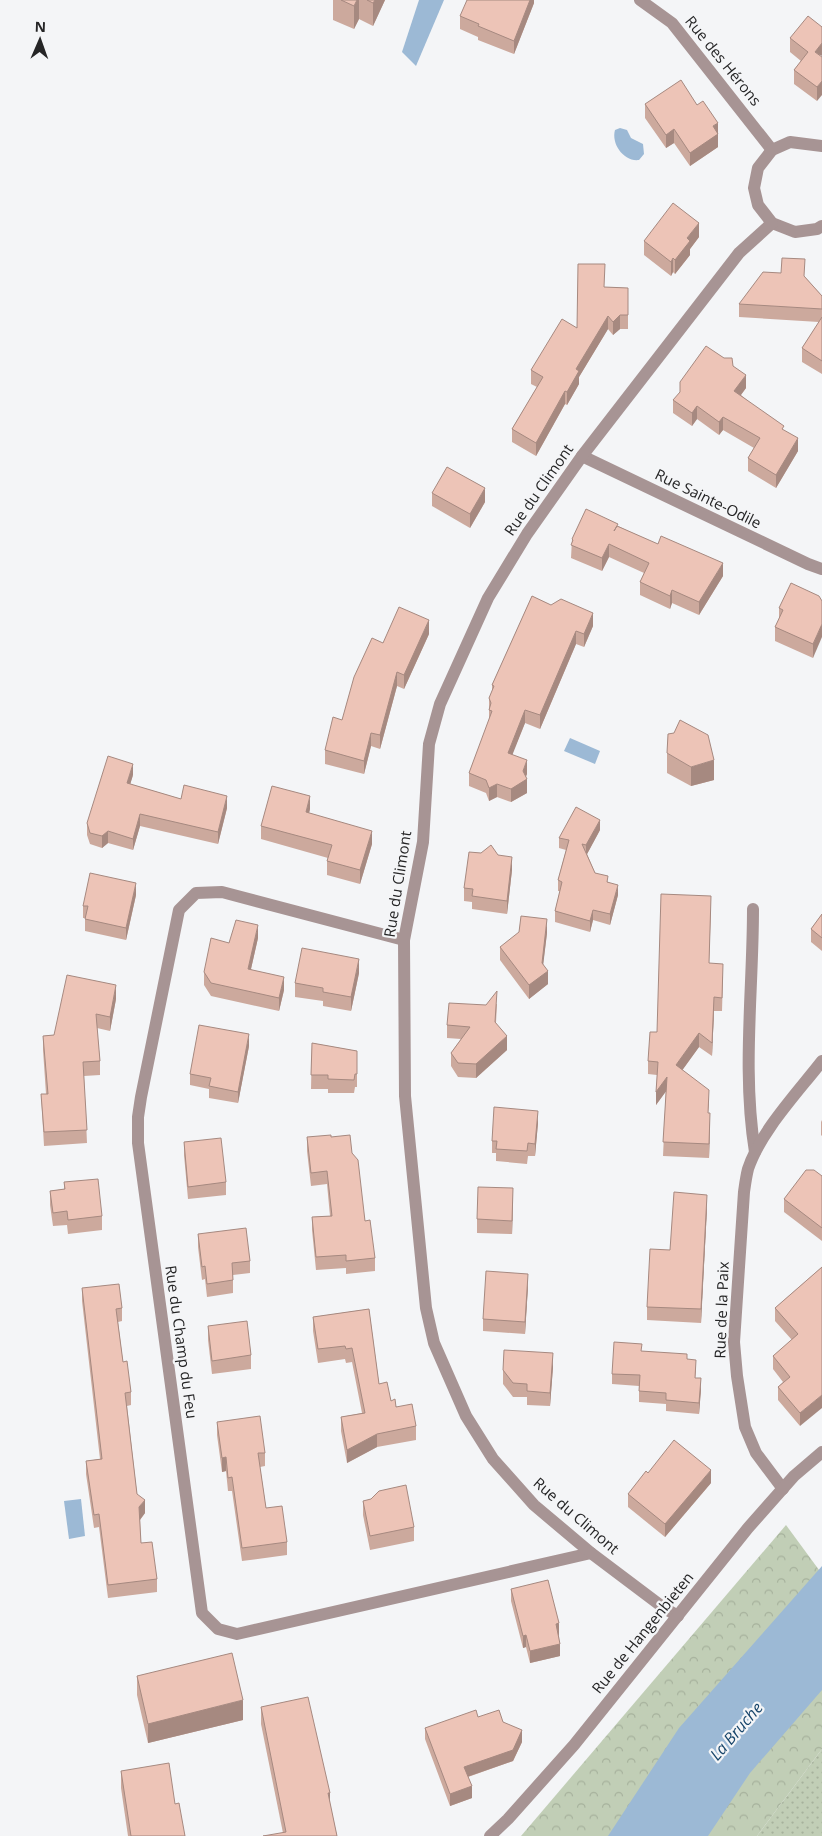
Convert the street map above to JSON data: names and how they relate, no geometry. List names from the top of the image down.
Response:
{
  "streets": {
    "street": [
      "Rue des Hérons",
      "Rue du Climont",
      "Rue Sainte-Odile",
      "Rue de la Paix",
      "Rue du Champ du Feu",
      "Rue de Hangenbieten"
    ]
  },
  "crossings": [
    ["Rue du Climont", "Rue Sainte-Odile"],
    ["Rue du Climont", "Rue du Champ du Feu"],
    ["Rue du Climont", "Rue de Hangenbieten"],
    ["Rue de la Paix", "Rue de Hangenbieten"]
  ],
  "water": ["La Bruche"],
  "north": "top"
}
